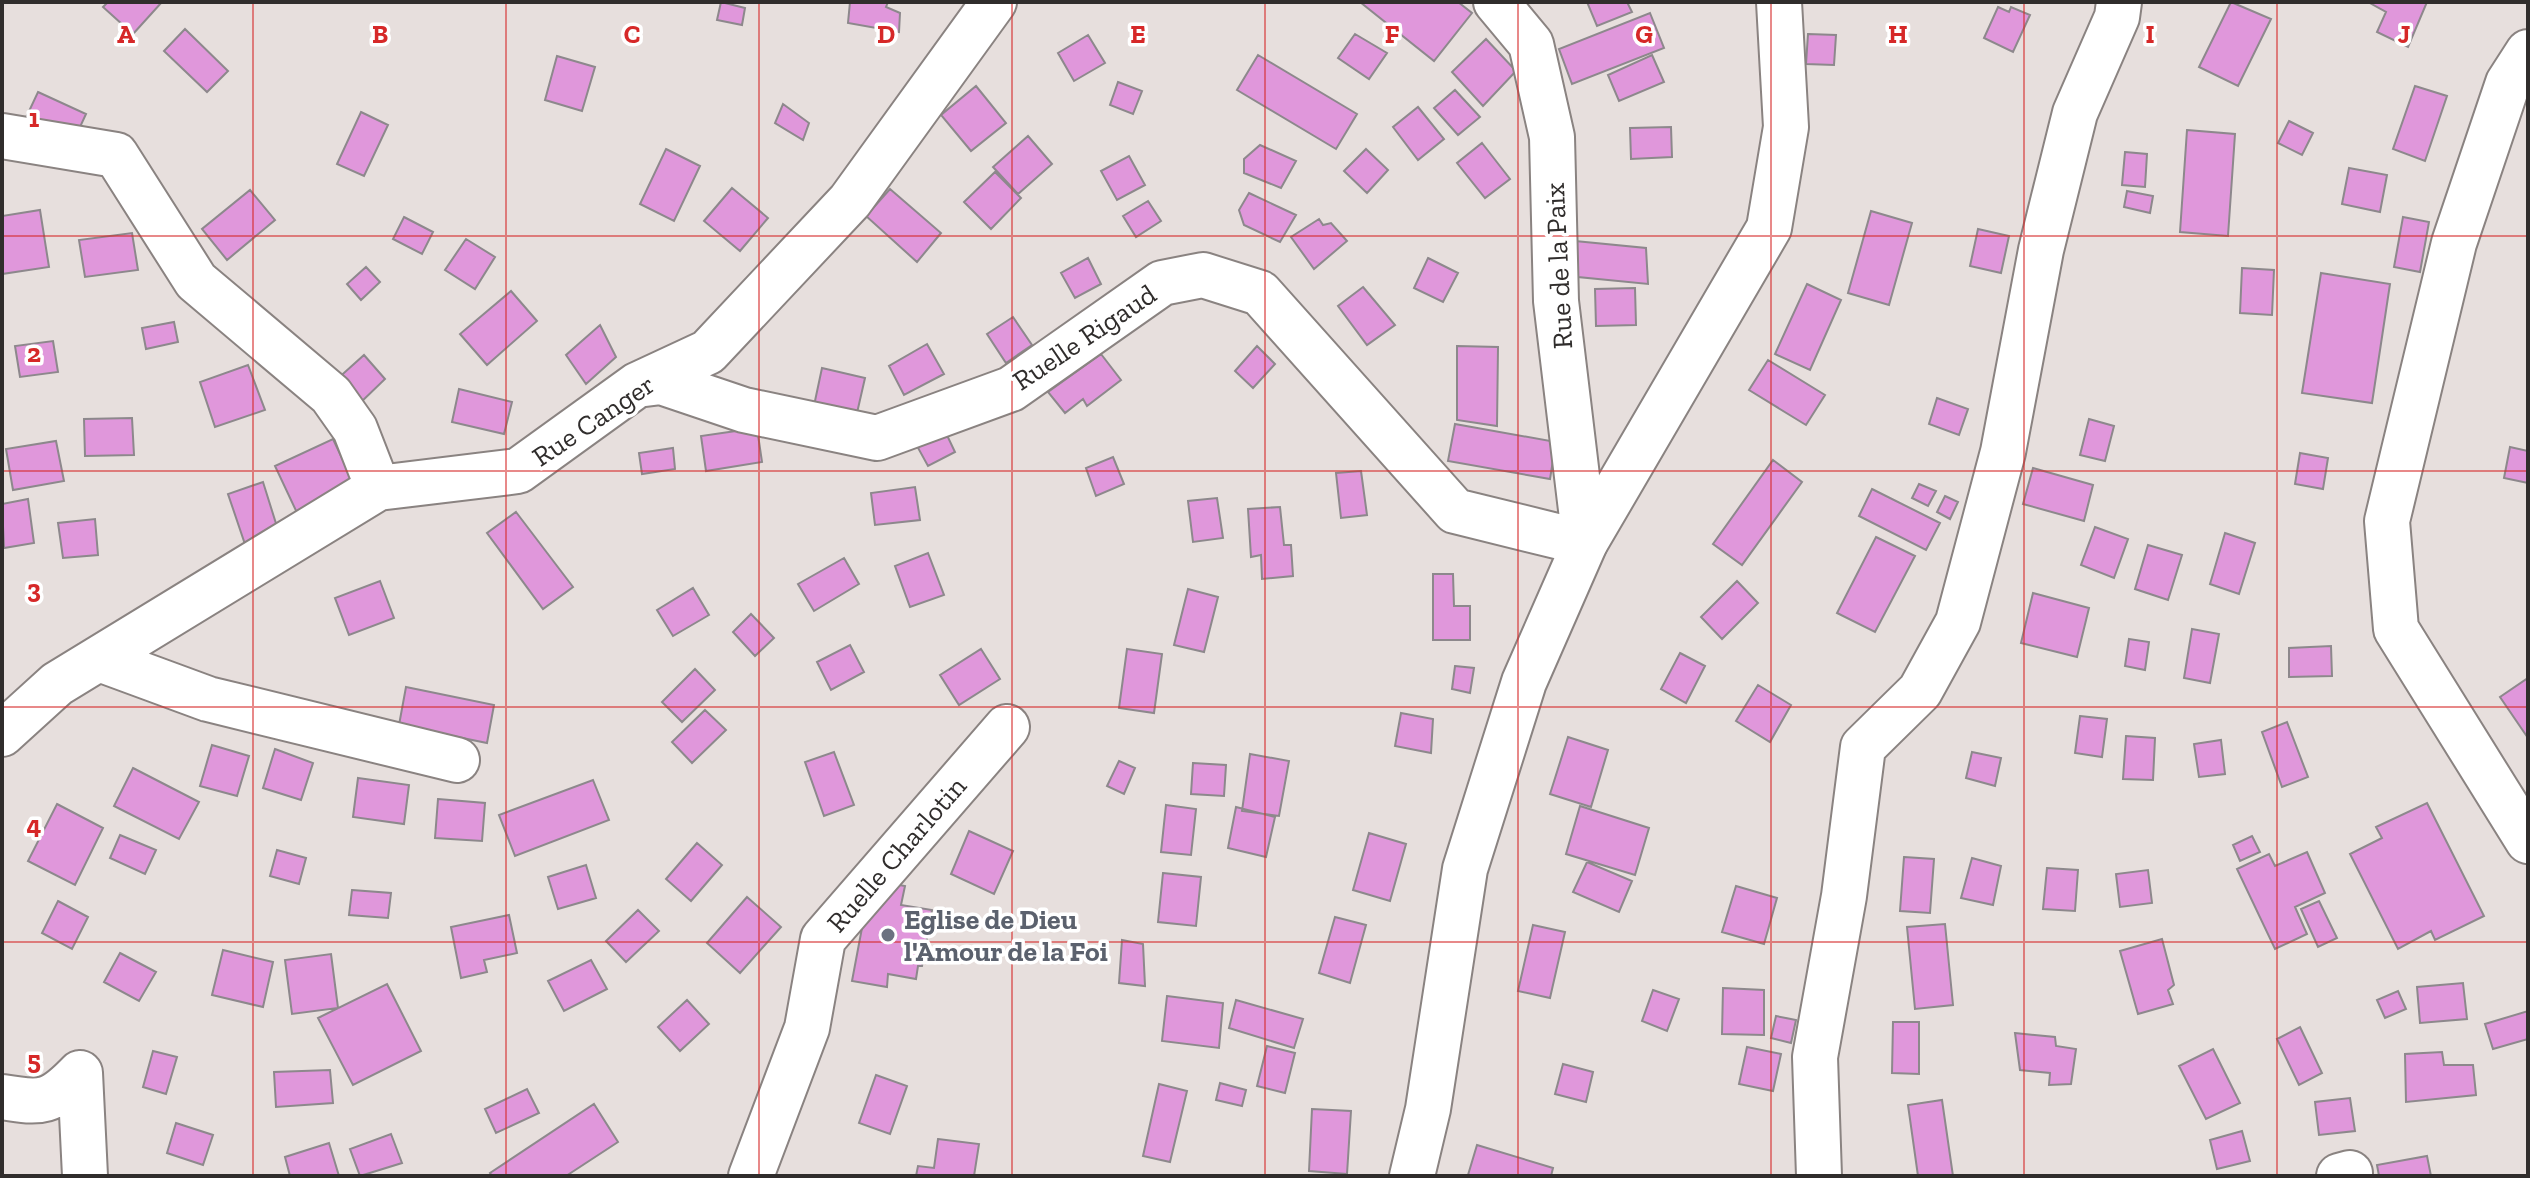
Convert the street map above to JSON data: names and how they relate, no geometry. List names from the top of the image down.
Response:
{
  "streets": {
    "street": [
      "Rue de la Paix",
      "Ruelle Rigaud",
      "Rue Canger",
      "Ruelle Charlotin"
    ]
  },
  "crossings": [
    ["Rue de la Paix", "Ruelle Rigaud"],
    ["Ruelle Rigaud", "Rue Canger"]
  ],
  "places": ["Eglise de Dieu l'Amour de la Foi"],
  "grid": {
    "columns": [
      "A",
      "B",
      "C",
      "D",
      "E",
      "F",
      "G",
      "H",
      "I",
      "J"
    ],
    "rows": [
      "1",
      "2",
      "3",
      "4",
      "5"
    ]
  }
}
